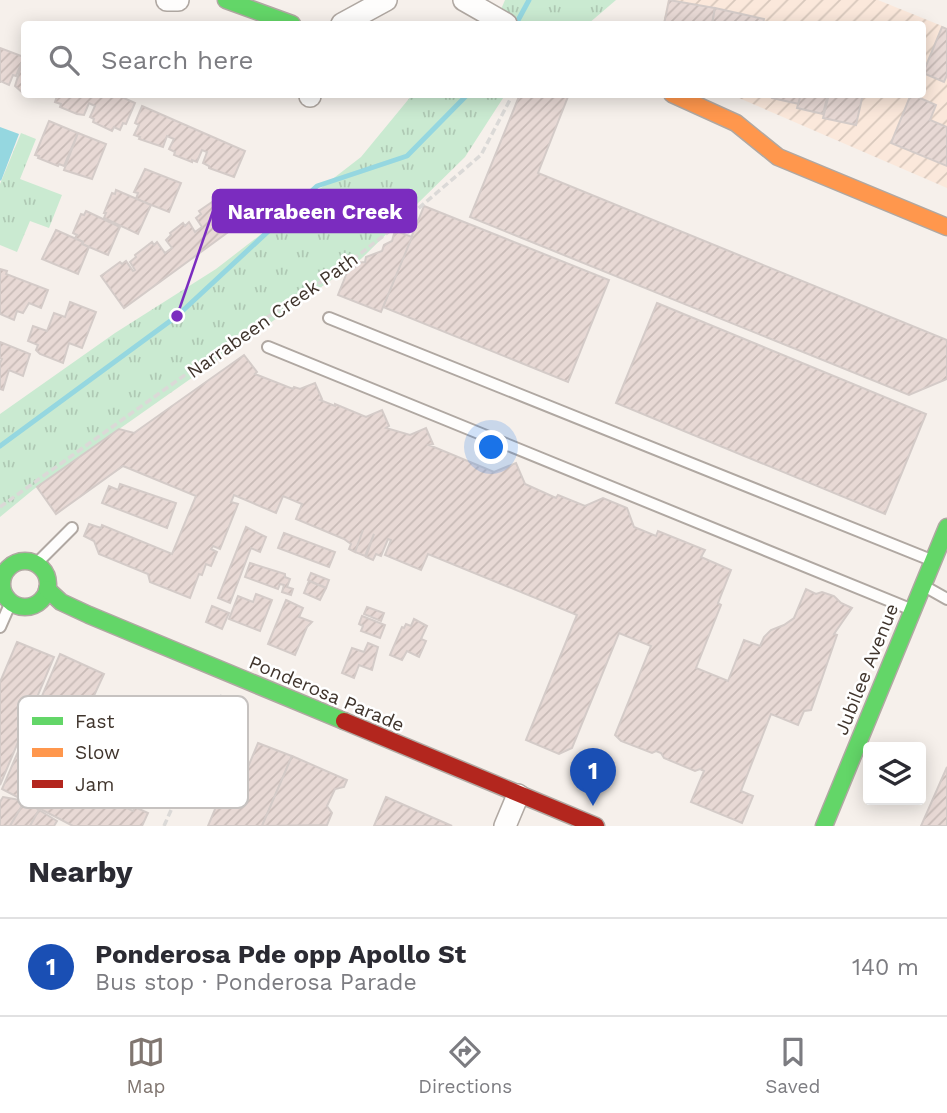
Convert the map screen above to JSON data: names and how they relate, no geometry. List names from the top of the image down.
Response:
{
  "streets": {
    "street": ["Jubilee Avenue", "Ponderosa Parade"],
    "path": ["Narrabeen Creek Path"]
  },
  "places": ["Narrabeen Creek"],
  "legend": ["Fast", "Slow", "Jam"],
  "page": {
    "search": "Search here",
    "pins": "1",
    "heading": "Nearby",
    "list": [
      {
        "mark": "1",
        "name": "Ponderosa Pde opp Apollo St",
        "note": "Bus stop · Ponderosa Parade",
        "value": "140 m"
      }
    ],
    "nav": ["Map", "Directions", "Saved"]
  }
}
